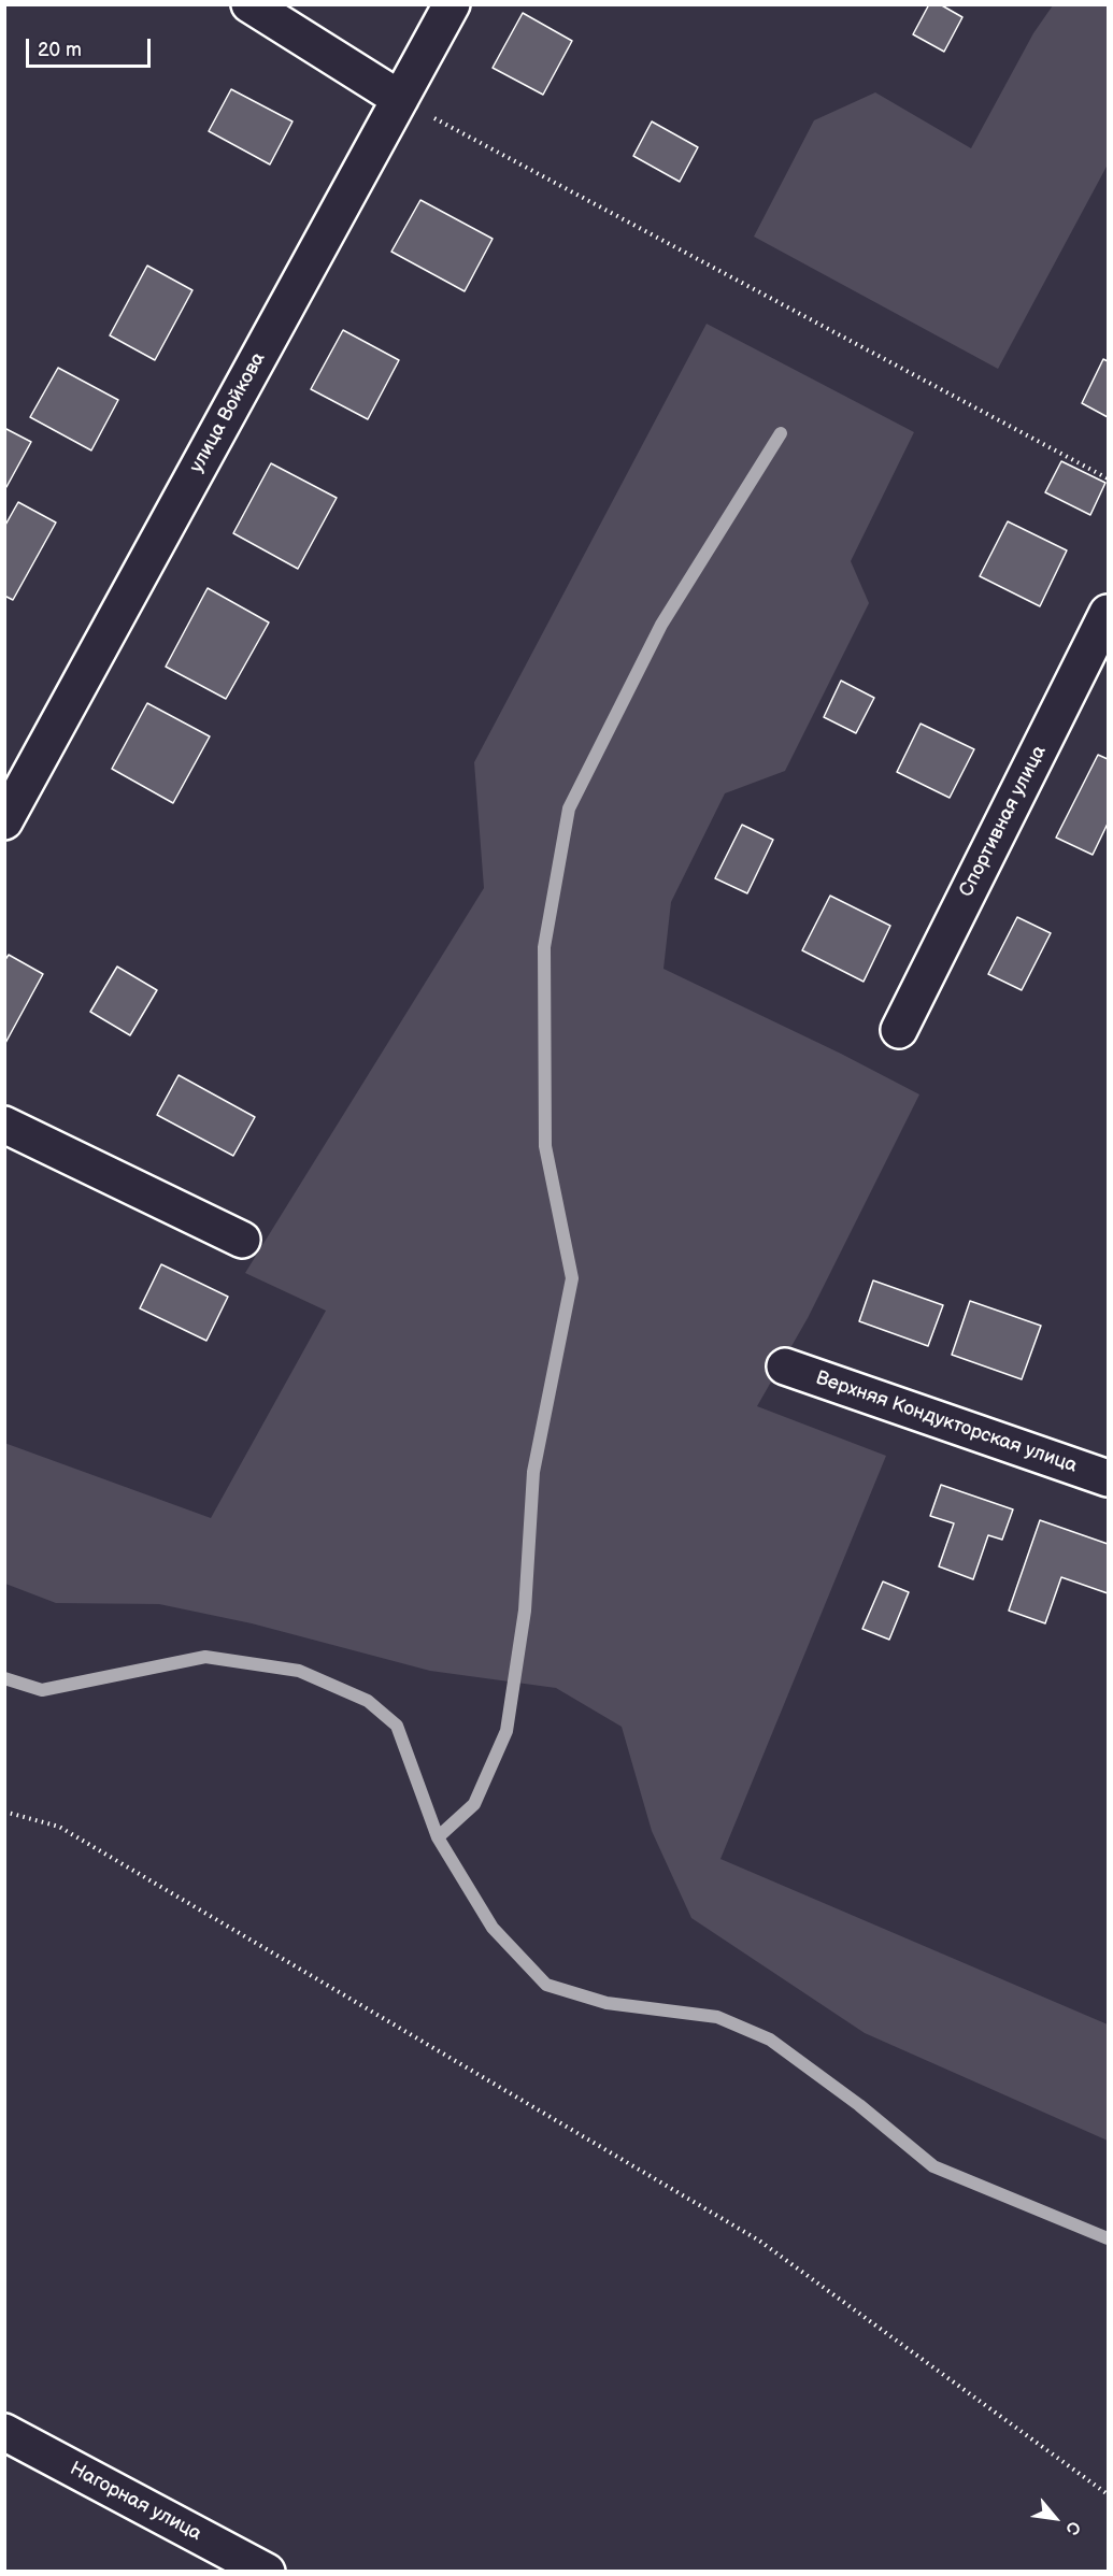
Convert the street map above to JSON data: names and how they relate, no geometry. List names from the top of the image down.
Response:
{
  "streets": {
    "street": [
      "улица Войкова",
      "Спортивная улица",
      "Верхняя Кондукторская улица",
      "Нагорная улица"
    ]
  },
  "scale_bar": "20 m",
  "north": "bottom right"
}
